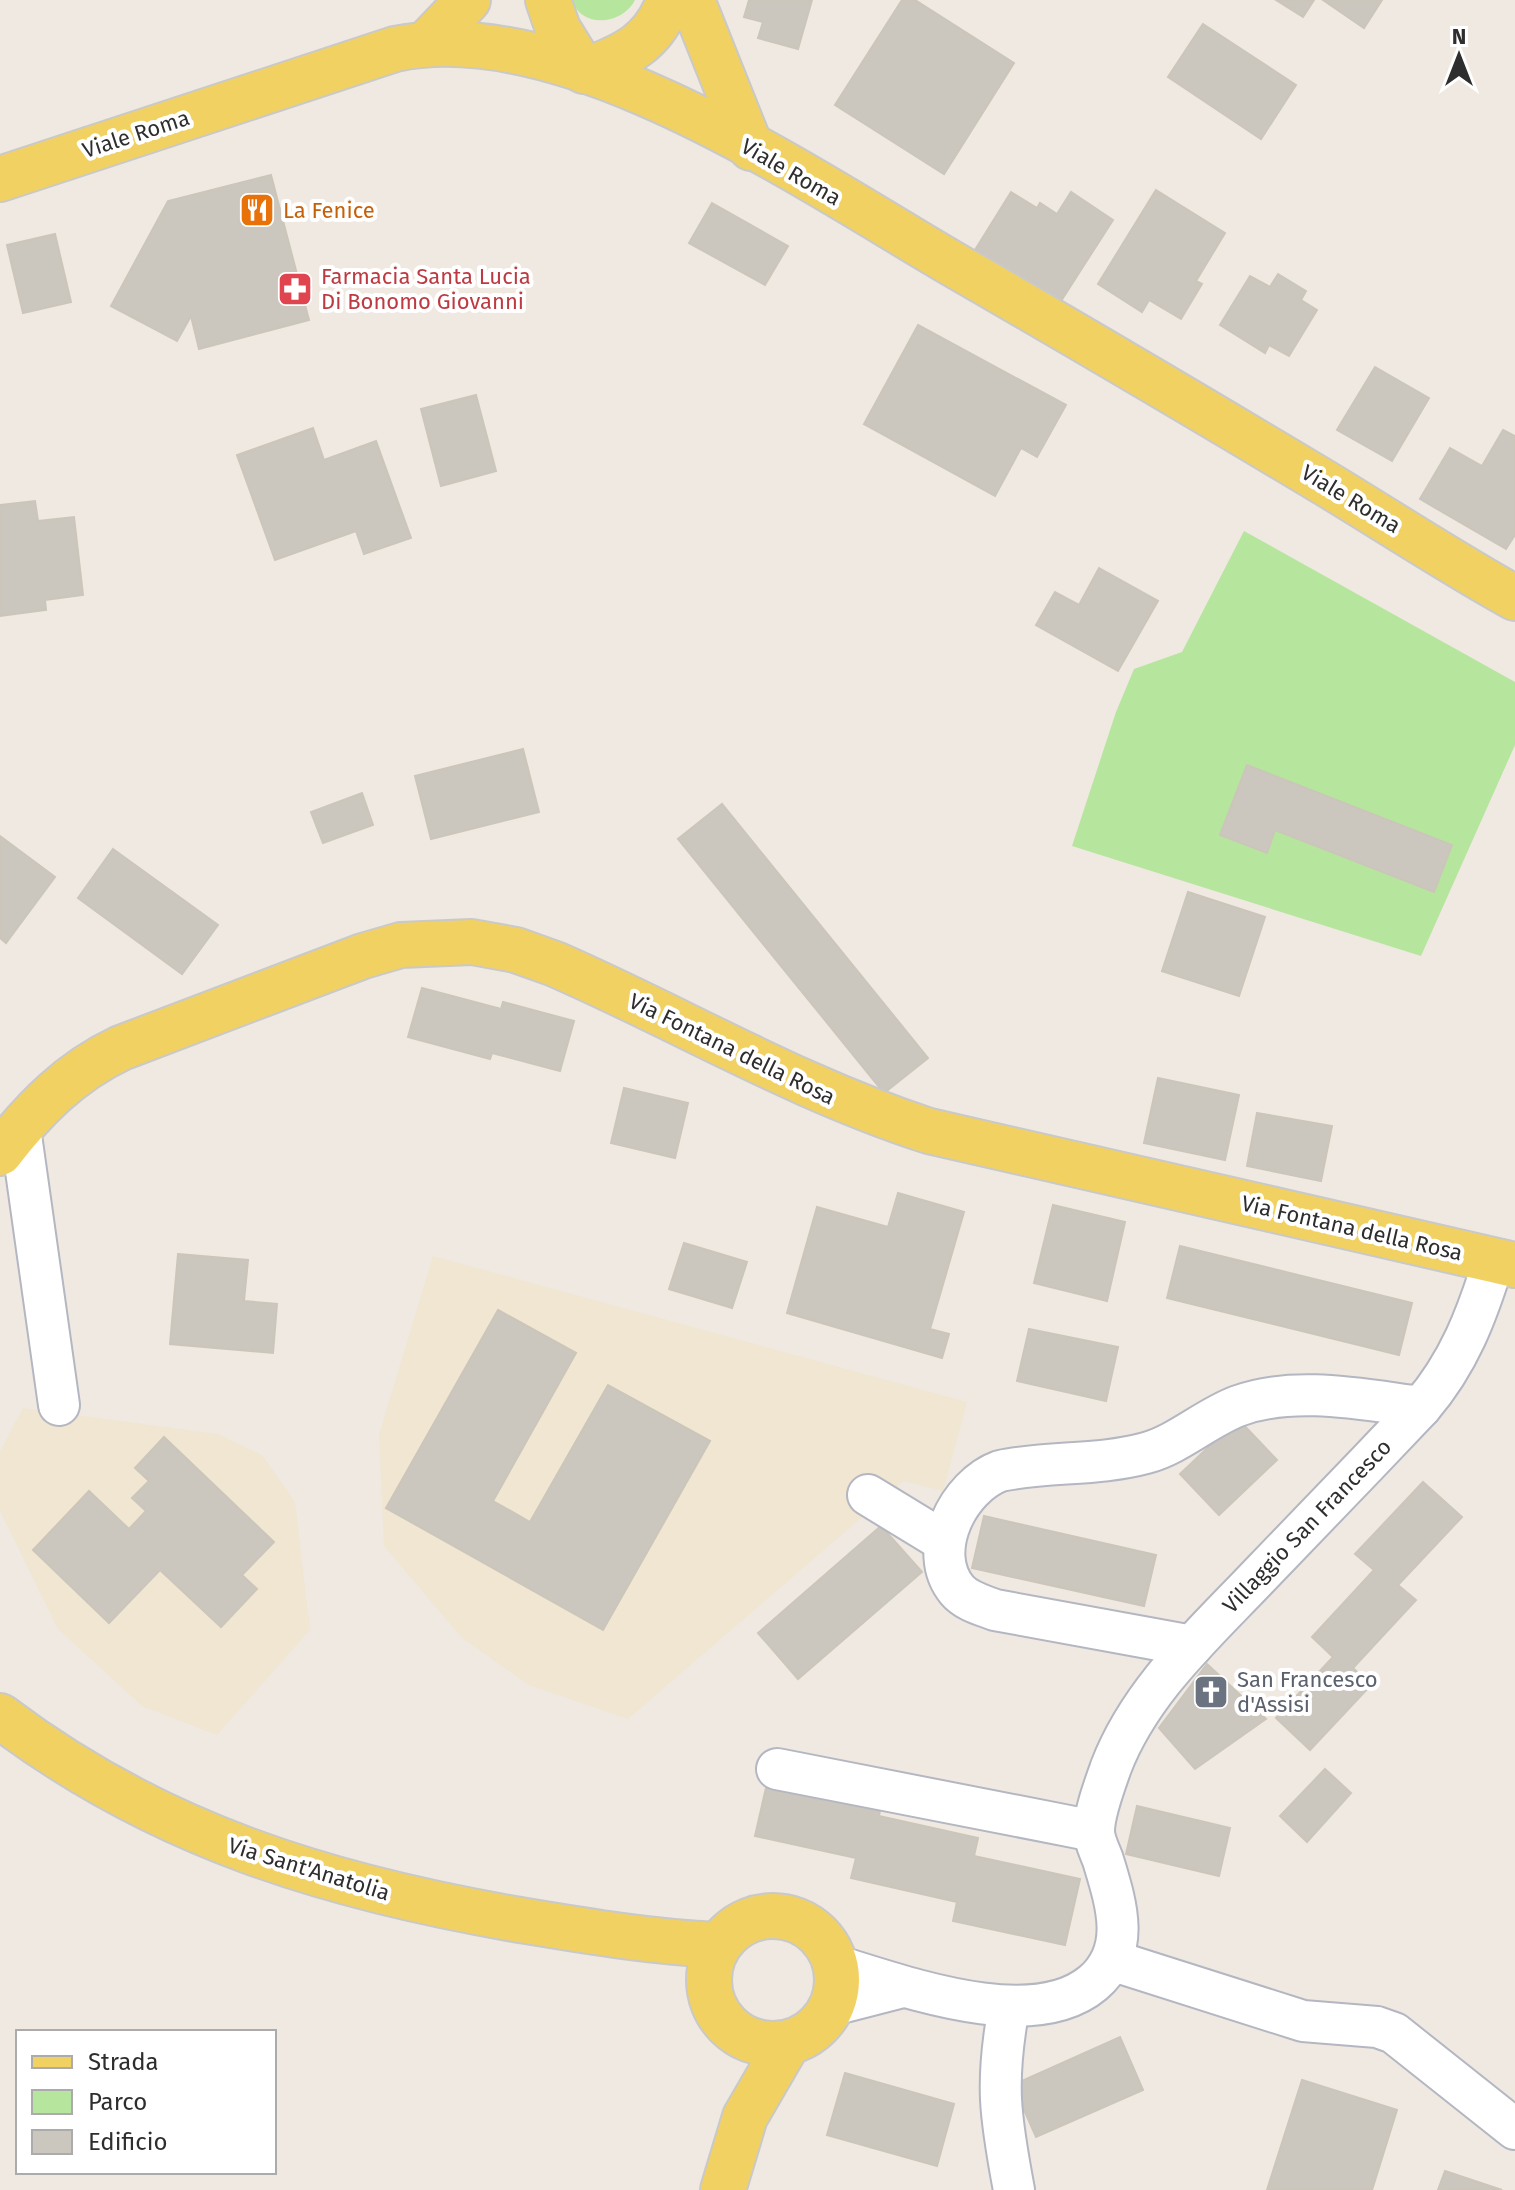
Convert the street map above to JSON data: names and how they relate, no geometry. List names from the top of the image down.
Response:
{
  "streets": {
    "main road": ["Viale Roma", "Via Fontana della Rosa", "Via Sant'Anatolia"],
    "street": ["Villaggio San Francesco"]
  },
  "crossings": [
    ["Via Fontana della Rosa", "Villaggio San Francesco"]
  ],
  "places": {
    "restaurant": ["La Fenice"],
    "pharmacy": ["Farmacia Santa Lucia Di Bonomo Giovanni"],
    "church": ["San Francesco d'Assisi"]
  },
  "legend": ["Strada", "Parco", "Edificio"],
  "north": "top"
}
